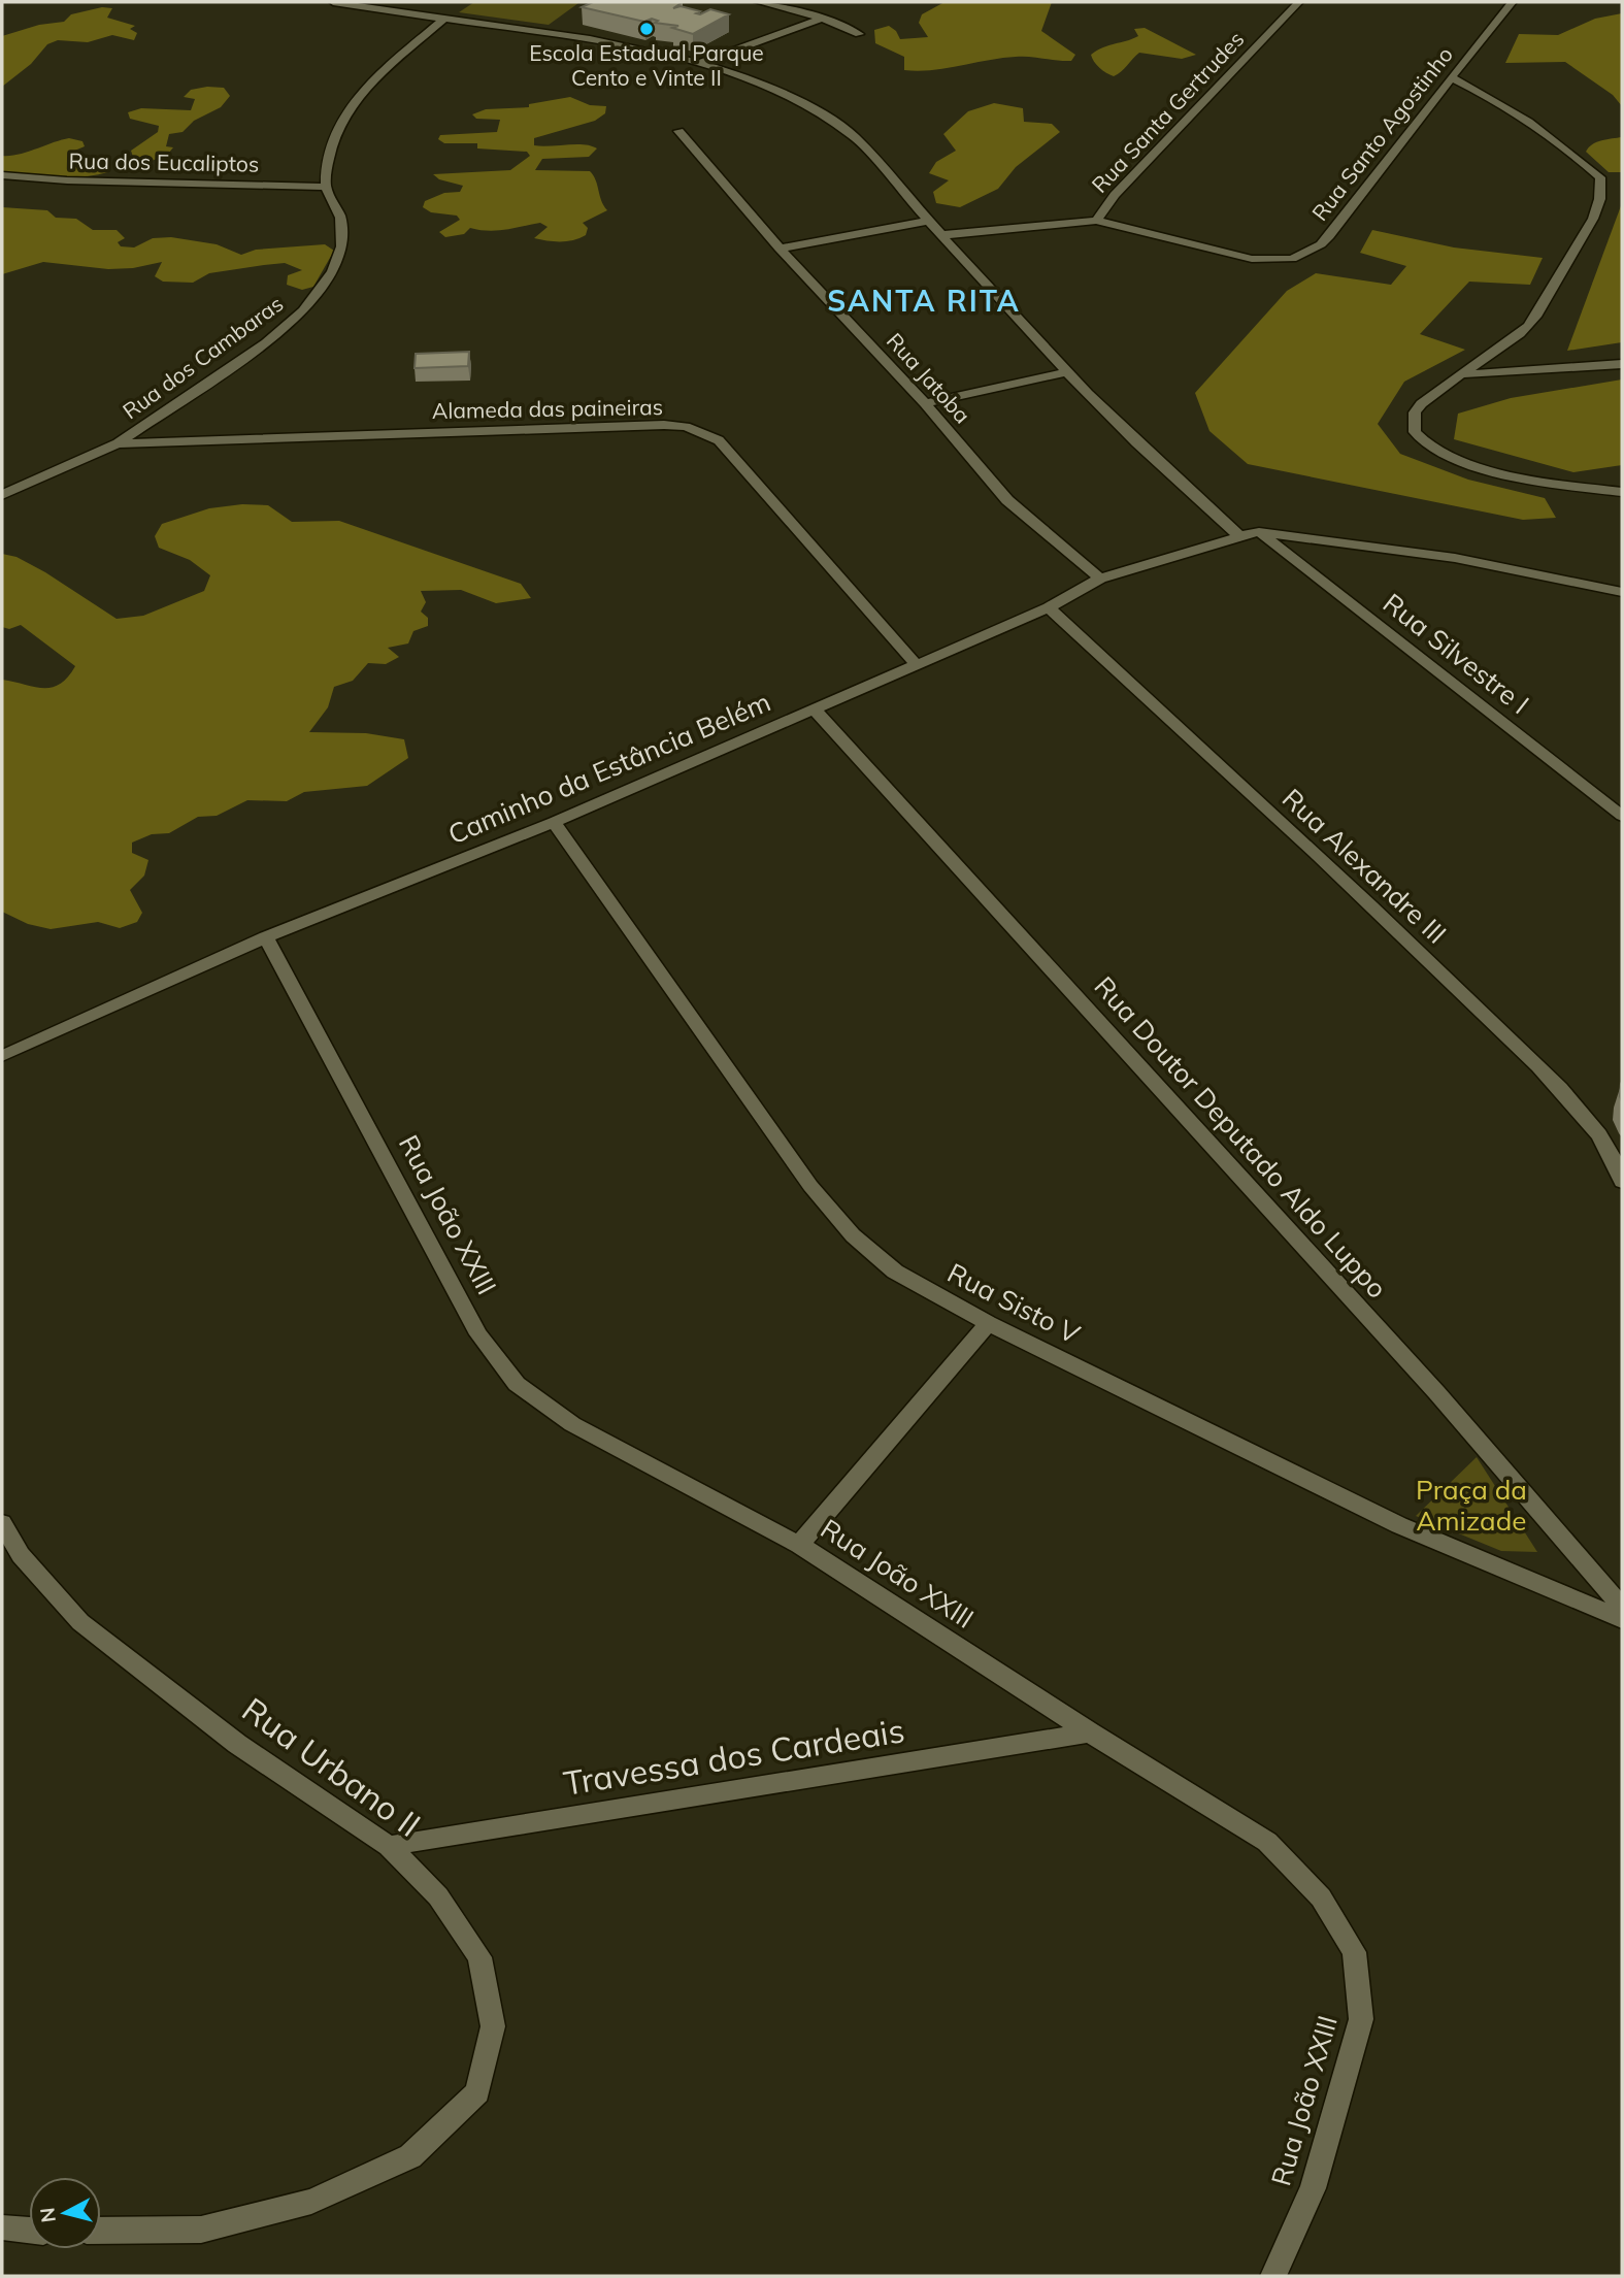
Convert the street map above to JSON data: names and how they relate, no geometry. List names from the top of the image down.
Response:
{
  "streets": {
    "street": [
      "Rua Santa Gertrudes",
      "Rua Santo Agostinho",
      "Rua dos Eucaliptos",
      "Rua dos Cambaras",
      "Rua Jatoba",
      "Alameda das paineiras",
      "Rua Silvestre I",
      "Caminho da Estância Belém",
      "Rua Alexandre III",
      "Rua Doutor Deputado Aldo Luppo",
      "Rua João XXIII",
      "Rua Sisto V",
      "Travessa dos Cardeais",
      "Rua Urbano II"
    ]
  },
  "crossings": [
    ["Rua Santa Gertrudes", "Rua Santo Agostinho"],
    ["Rua dos Eucaliptos", "Rua dos Cambaras"],
    ["Rua dos Cambaras", "Alameda das paineiras"],
    ["Rua Jatoba", "Caminho da Estância Belém"],
    ["Alameda das paineiras", "Caminho da Estância Belém"],
    ["Rua Silvestre I", "Caminho da Estância Belém"],
    ["Caminho da Estância Belém", "Rua Alexandre III"],
    ["Caminho da Estância Belém", "Rua Doutor Deputado Aldo Luppo"],
    ["Caminho da Estância Belém", "Rua João XXIII"],
    ["Caminho da Estância Belém", "Rua Sisto V"],
    ["Rua João XXIII", "Travessa dos Cardeais"],
    ["Travessa dos Cardeais", "Rua Urbano II"]
  ],
  "districts": ["SANTA RITA"],
  "parks": ["Praça da Amizade"],
  "places": ["Escola Estadual Parque Cento e Vinte II"],
  "north": "left"
}
